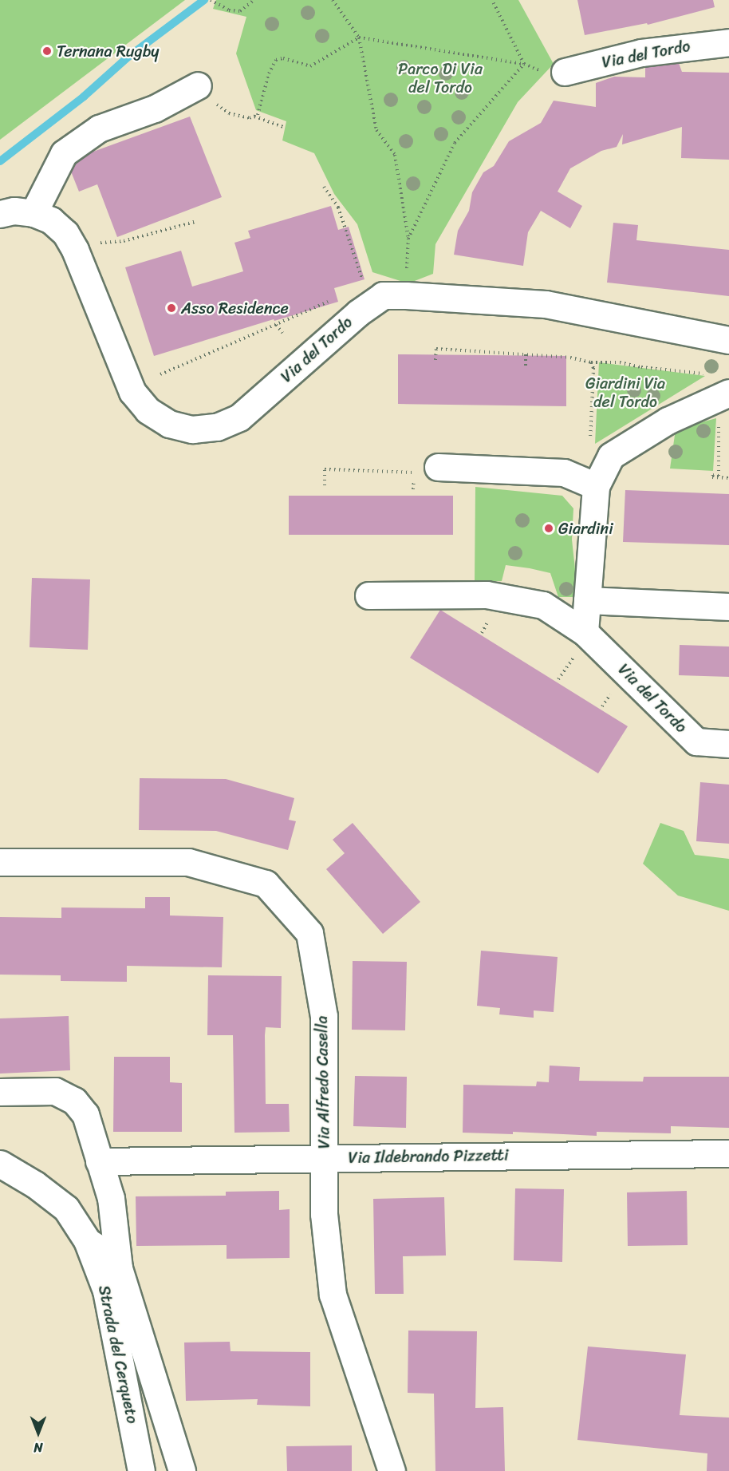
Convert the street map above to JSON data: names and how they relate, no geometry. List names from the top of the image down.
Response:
{
  "streets": {
    "street": [
      "Via del Tordo",
      "Via Alfredo Casella",
      "Via Ildebrando Pizzetti",
      "Strada del Cerqueto"
    ]
  },
  "crossings": [
    ["Via Alfredo Casella", "Via Ildebrando Pizzetti"],
    ["Via Ildebrando Pizzetti", "Strada del Cerqueto"]
  ],
  "parks": ["Parco Di Via del Tordo", "Giardini Via del Tordo"],
  "places": ["Ternana Rugby", "Asso Residence", "Giardini"],
  "north": "bottom"
}
